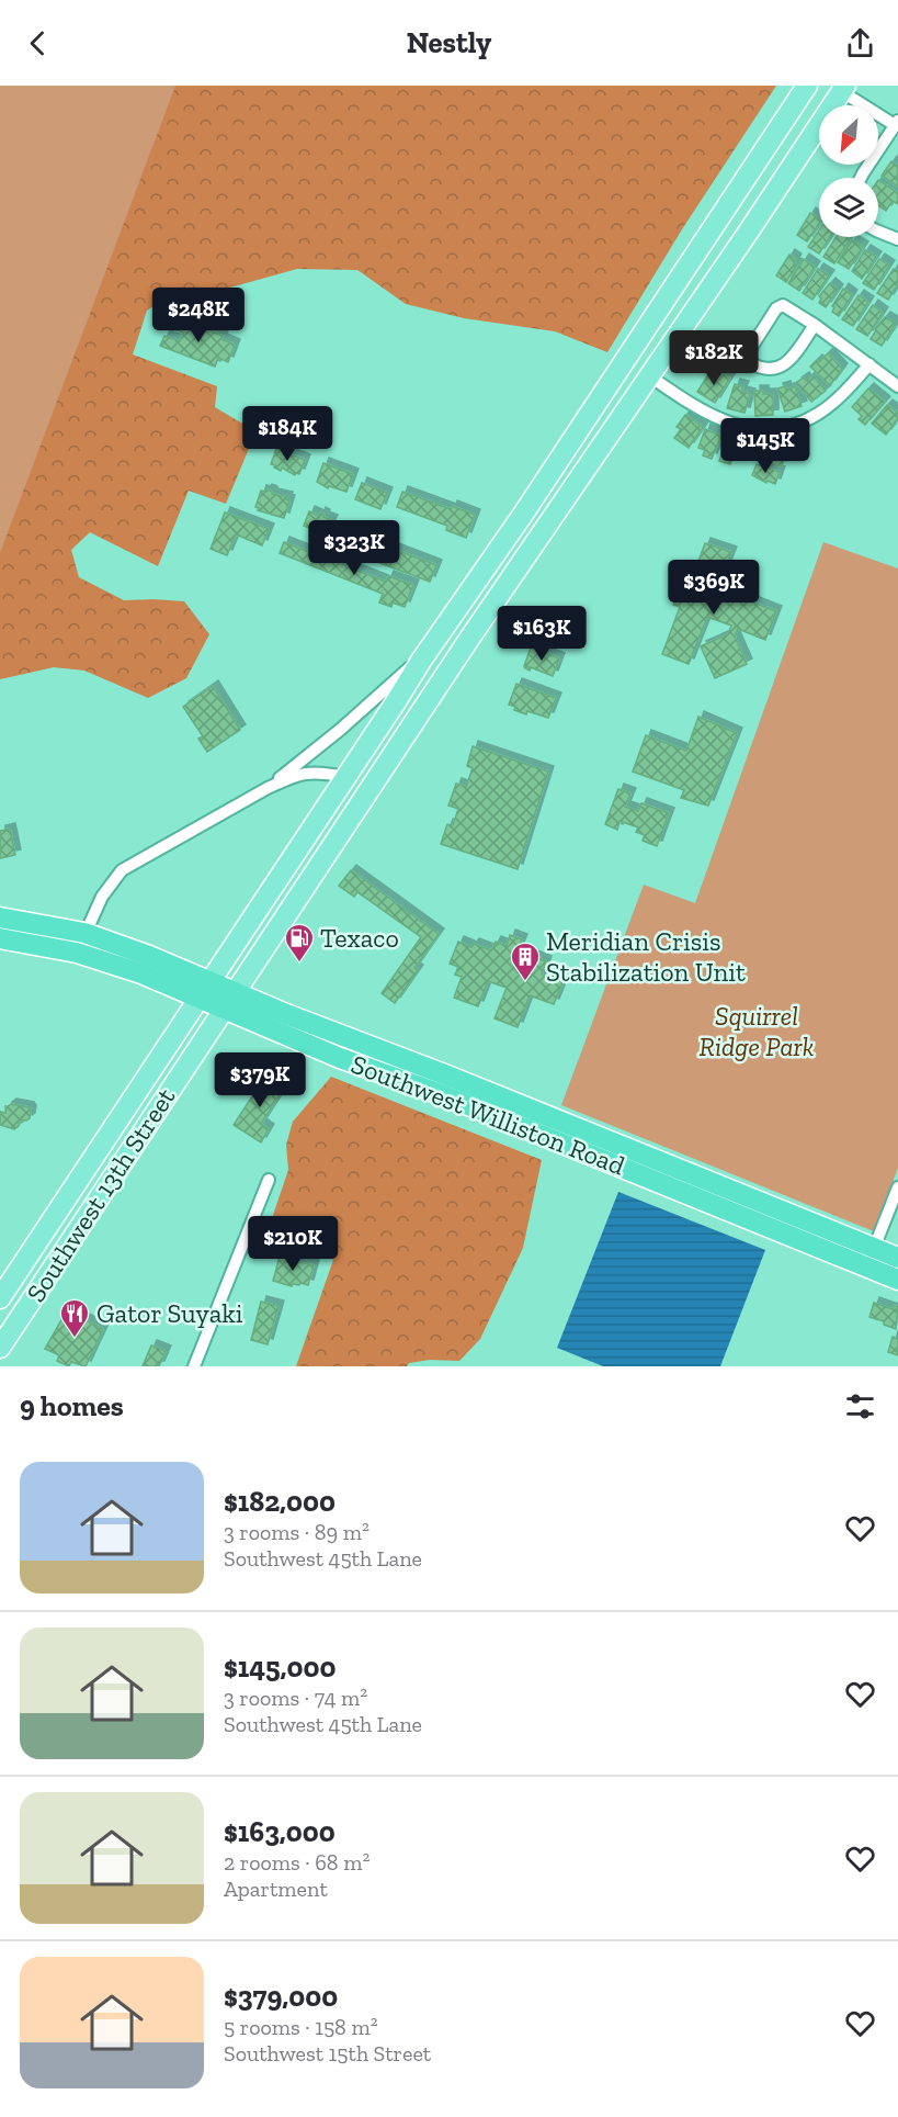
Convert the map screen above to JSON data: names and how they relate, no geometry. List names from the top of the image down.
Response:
{
  "streets": {
    "highway": ["Southwest Williston Road"],
    "main road": ["Southwest 13th Street"]
  },
  "crossings": [
    ["Southwest Williston Road", "Southwest 13th Street"]
  ],
  "parks": ["Squirrel Ridge Park"],
  "places": {
    "fuel station": ["Texaco"],
    "building": ["Meridian Crisis Stabilization Unit"],
    "restaurant": ["Gator Suyaki"]
  },
  "north": "bottom left",
  "page": {
    "header": "Nestly",
    "price": [
      "$248K",
      "$182K",
      "$184K",
      "$145K",
      "$323K",
      "$369K",
      "$163K",
      "$379K",
      "$210K"
    ],
    "heading": "9 homes",
    "list": [
      {
        "name": "$182,000",
        "note": "3 rooms · 89 m² · Southwest 45th Lane"
      },
      {
        "name": "$145,000",
        "note": "3 rooms · 74 m² · Southwest 45th Lane"
      },
      {
        "name": "$163,000",
        "note": "2 rooms · 68 m² · Apartment"
      },
      {
        "name": "$379,000",
        "note": "5 rooms · 158 m² · Southwest 15th Street"
      }
    ]
  }
}
